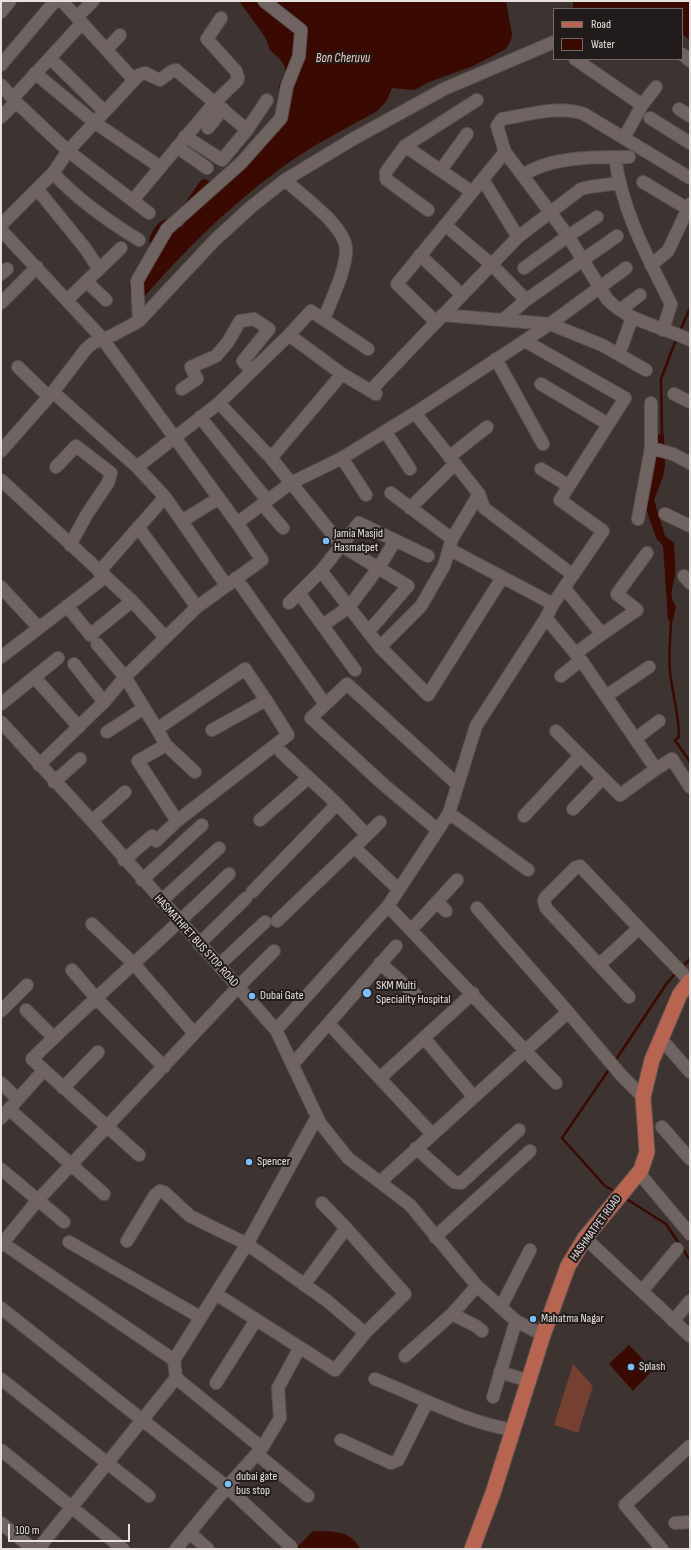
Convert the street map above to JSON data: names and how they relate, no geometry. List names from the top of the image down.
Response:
{
  "streets": {
    "main road": ["HASHMATPET ROAD"],
    "street": ["HASMATHPET BUS STOP ROAD"]
  },
  "crossings": [
    ["HASMATHPET BUS STOP ROAD", "HASHMATPET ROAD"]
  ],
  "water": ["Bon Cheruvu"],
  "places": [
    "Jamia Masjid Hasmatpet",
    "SKM Multi Speciality Hospital",
    "Dubai Gate",
    "Spencer",
    "Mahatma Nagar",
    "Splash",
    "dubai gate bus stop"
  ],
  "legend": ["Road", "Water"],
  "scale_bar": "100 m"
}
